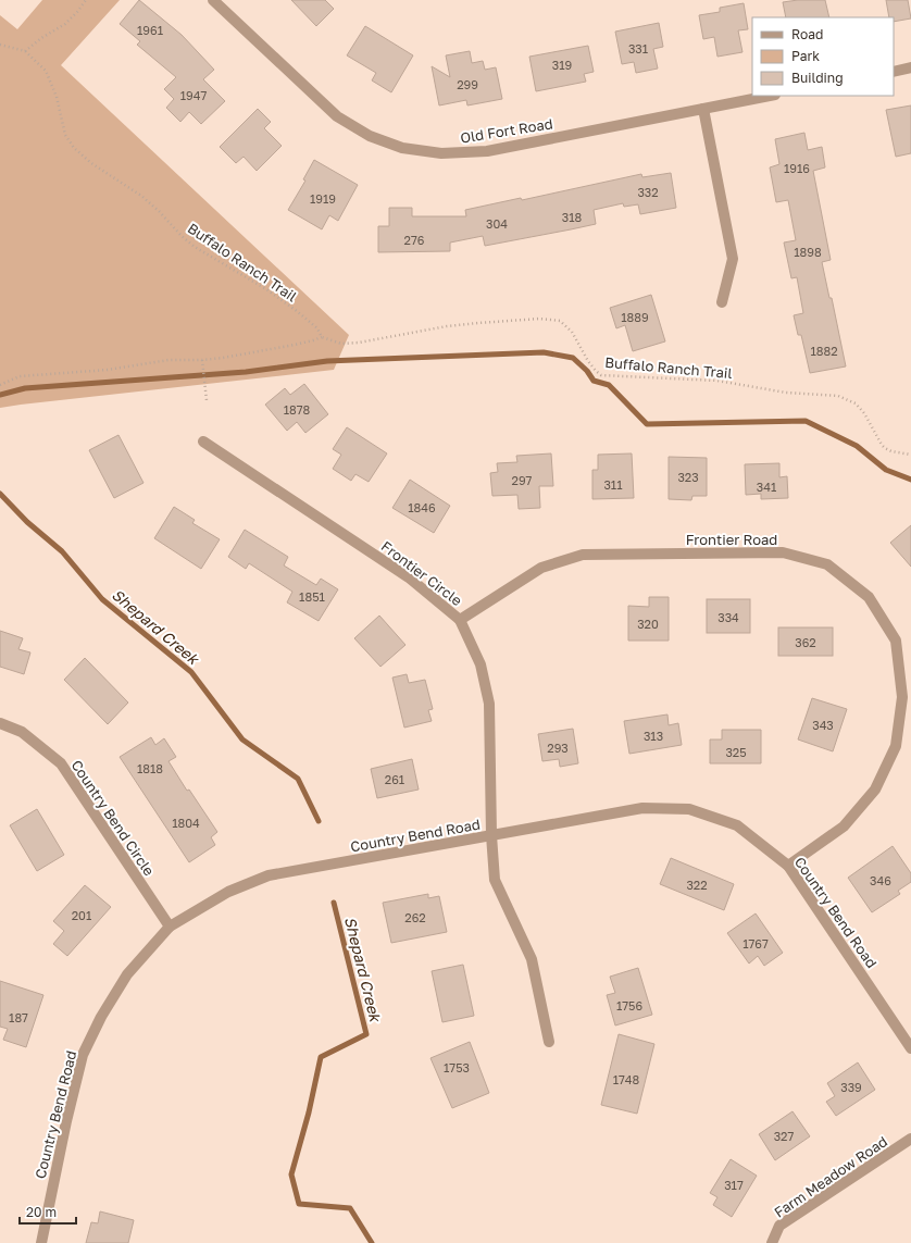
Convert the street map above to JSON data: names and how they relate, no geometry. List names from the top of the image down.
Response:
{
  "streets": {
    "street": [
      "Old Fort Road",
      "Frontier Road",
      "Frontier Circle",
      "Country Bend Circle",
      "Country Bend Road",
      "Farm Meadow Road"
    ],
    "path": ["Buffalo Ranch Trail"]
  },
  "crossings": [
    ["Frontier Road", "Frontier Circle"],
    ["Frontier Road", "Country Bend Road"],
    ["Frontier Circle", "Country Bend Road"],
    ["Country Bend Circle", "Country Bend Road"]
  ],
  "water": ["Shepard Creek"],
  "house_numbers": [
    "1961",
    "331",
    "319",
    "299",
    "1947",
    "1916",
    "332",
    "1919",
    "318",
    "304",
    "276",
    "1898",
    "1889",
    "1882",
    "1878",
    "323",
    "297",
    "311",
    "341",
    "1846",
    "1851",
    "334",
    "320",
    "362",
    "343",
    "313",
    "293",
    "325",
    "1818",
    "261",
    "1804",
    "346",
    "322",
    "201",
    "262",
    "1767",
    "1756",
    "187",
    "1753",
    "1748",
    "339",
    "327",
    "317"
  ],
  "legend": ["Road", "Park", "Building"],
  "scale_bar": "20 m"
}
